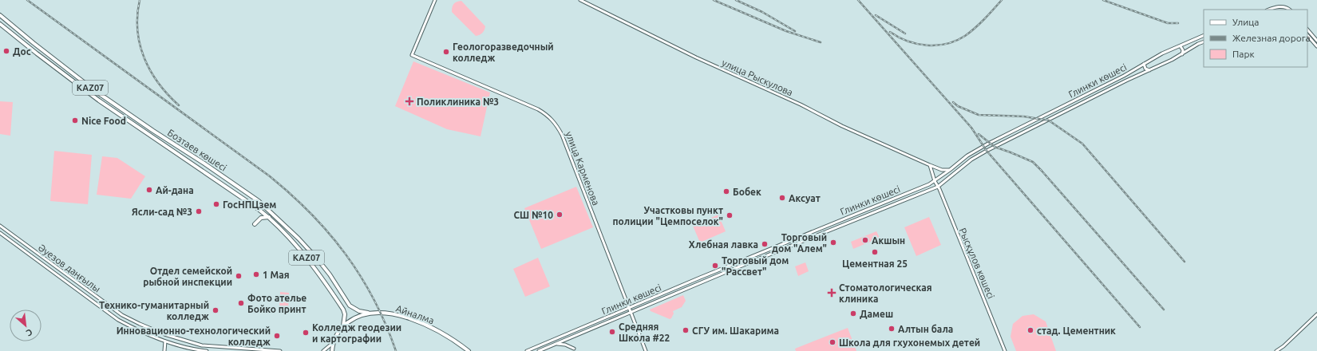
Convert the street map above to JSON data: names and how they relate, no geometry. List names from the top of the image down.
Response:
{
  "streets": {
    "highway": ["KAZ07", "Бозтаев көшесі", "Айналма"],
    "main road": [
      "улица Рыскулова",
      "Глинки көшесі",
      "улица Карменова",
      "Рысқұлов көшесі",
      "Әуезов даңғылы"
    ]
  },
  "crossings": [
    ["улица Рыскулова", "Глинки көшесі"],
    ["Глинки көшесі", "улица Карменова"],
    ["Глинки көшесі", "Рысқұлов көшесі"],
    ["Бозтаев көшесі", "Айналма"]
  ],
  "places": {
    "other": [
      "Дос",
      "Геологоразведочный колледж",
      "Nice Food",
      "Ай-дана",
      "Бобек",
      "Аксуат",
      "ГосНПЦзем",
      "Ясли-сад №3",
      "СШ №10",
      "Участковы пункт полиции \"Цемпоселок\"",
      "Акшын",
      "Торговый дом \"Алем\"",
      "Хлебная лавка",
      "Цементная 25",
      "Торговый дом \"Рассвет\"",
      "1 Мая",
      "Отдел семейской рыбной инспекции",
      "Фото ателье Бойко принт",
      "Технико-гуманитарный колледж",
      "Дамеш",
      "Алтын бала",
      "СГУ им. Шакарима",
      "стад. Цементник",
      "Средняя Школа #22",
      "Колледж геодезии и картографии",
      "Инновационно-технологический колледж",
      "Школа для гхухонемых детей"
    ],
    "health": ["Поликлиника №3", "Стоматологическая клиника"]
  },
  "legend": ["Улица", "Железная дорога", "Парк"],
  "north": "bottom right"
}
